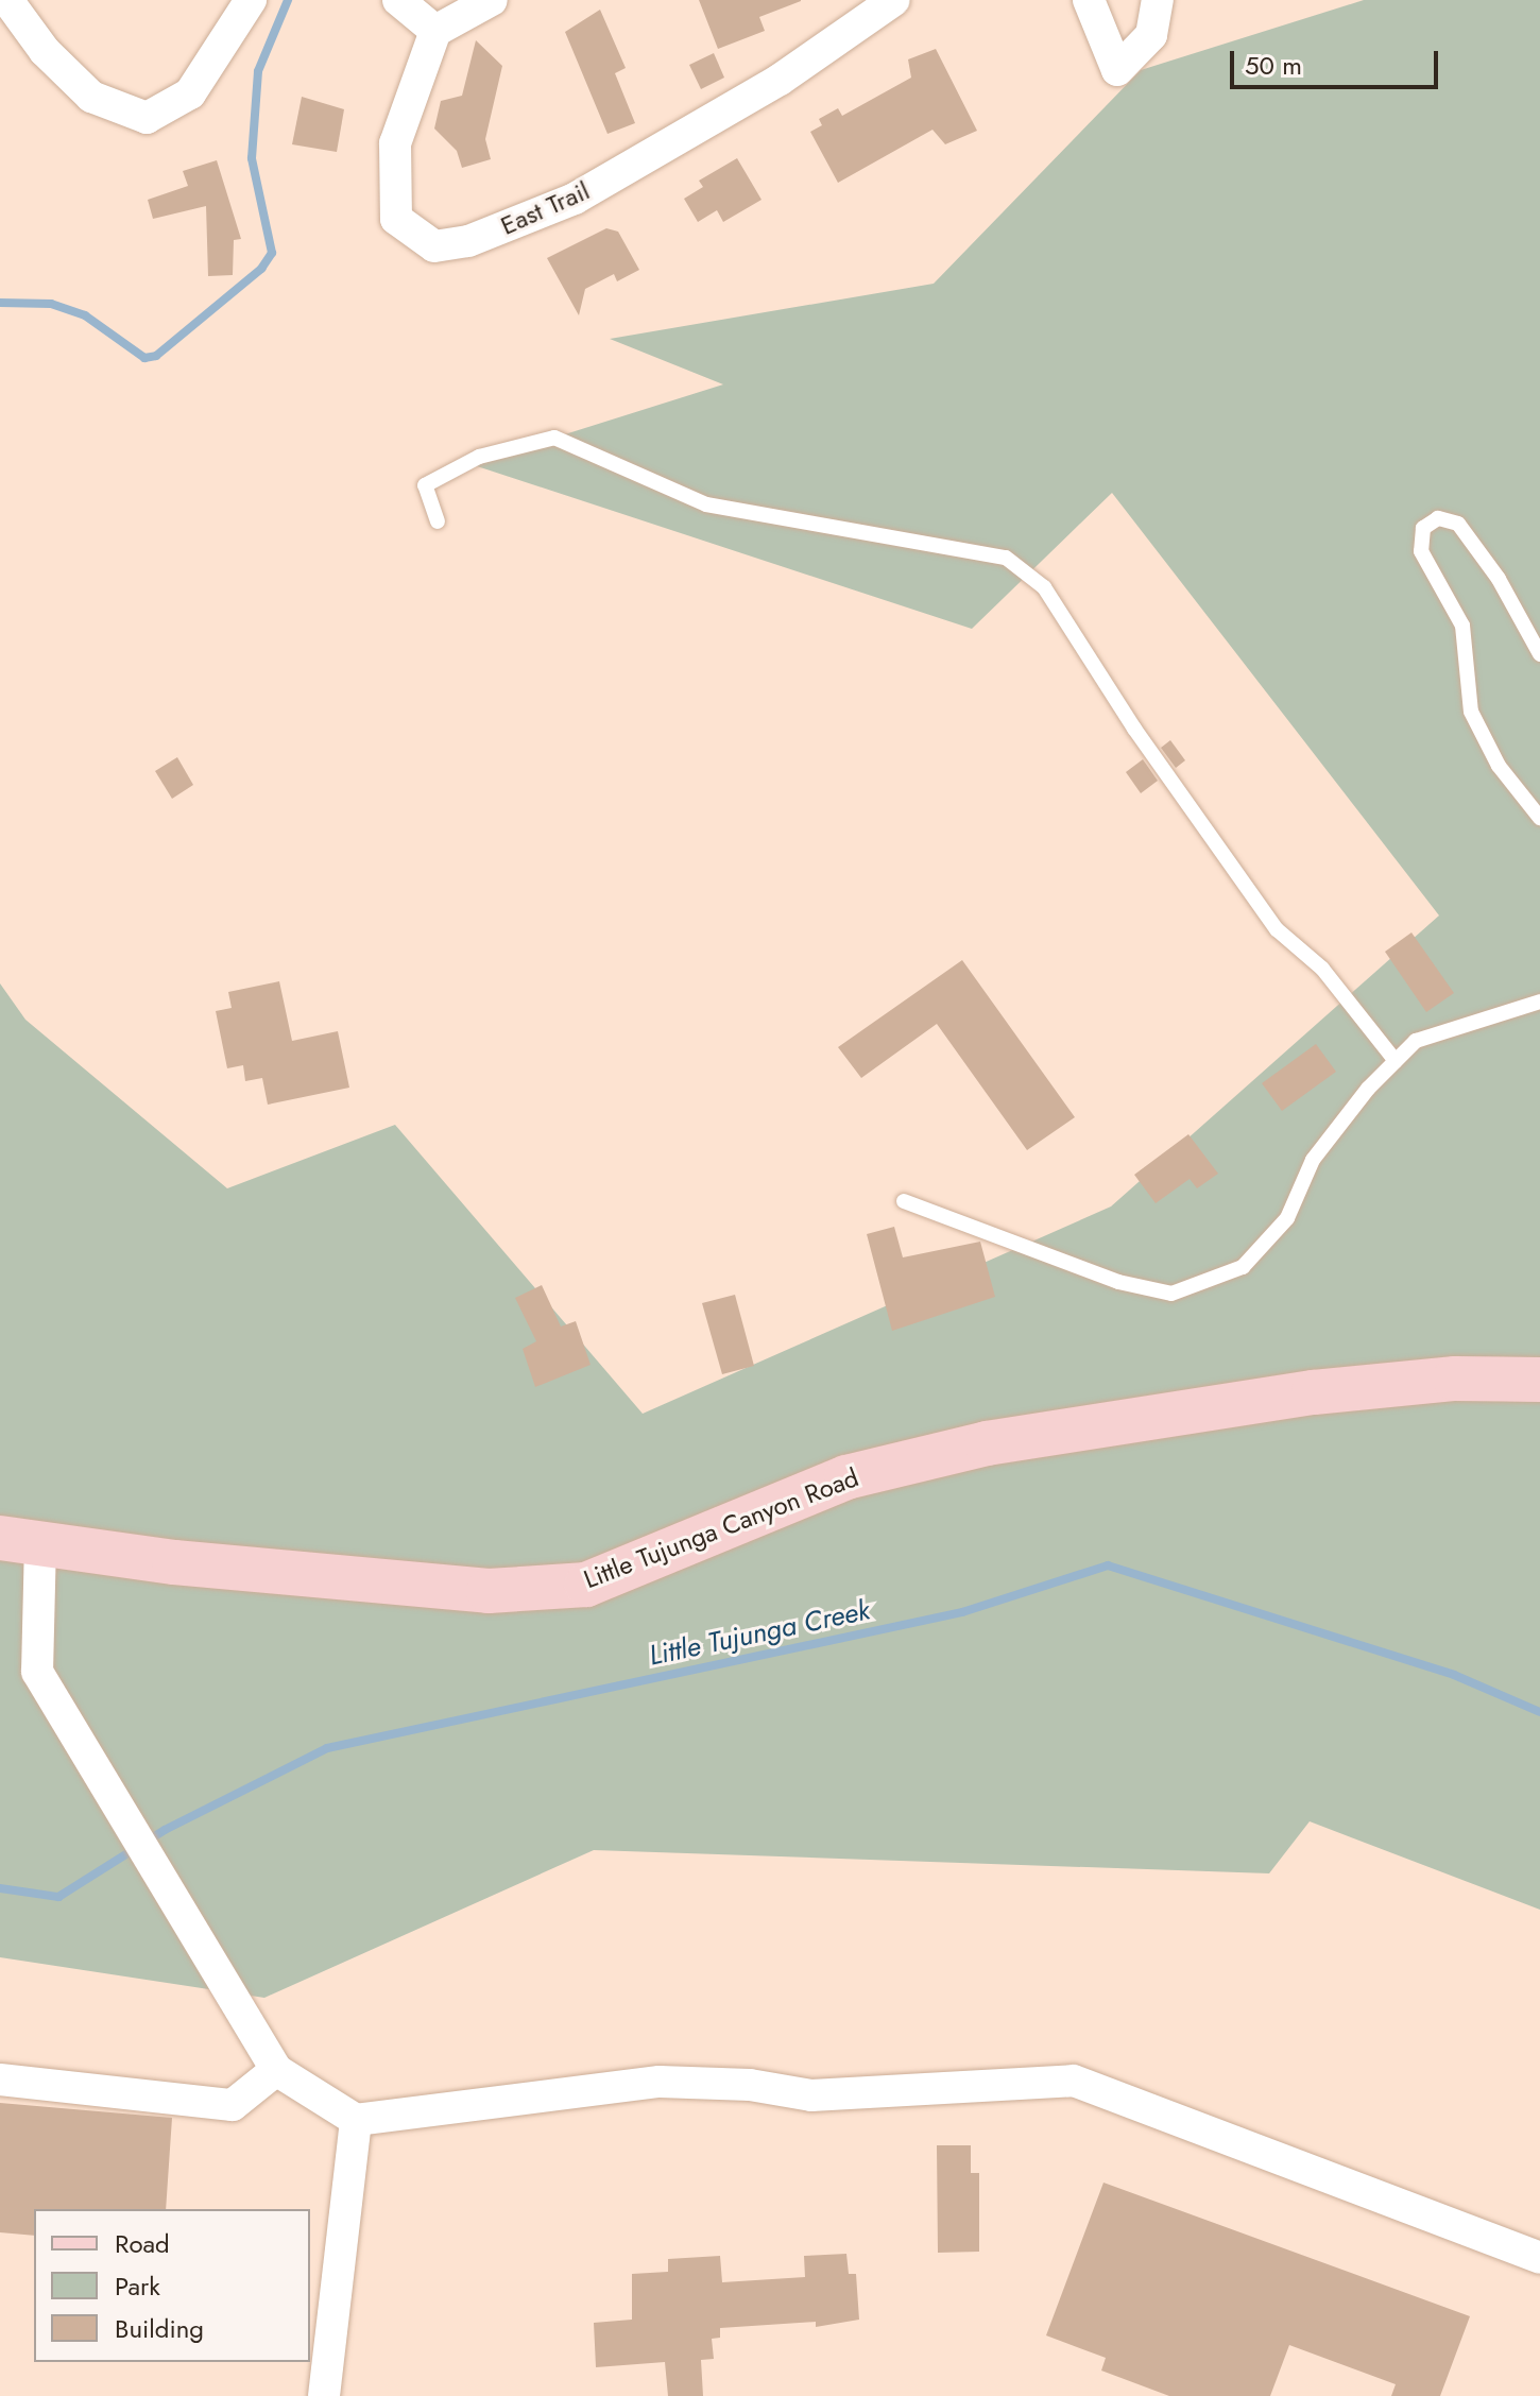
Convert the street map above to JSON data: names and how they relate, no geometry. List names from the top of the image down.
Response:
{
  "streets": {
    "main road": ["Little Tujunga Canyon Road"],
    "street": ["East Trail"]
  },
  "water": ["Little Tujunga Creek"],
  "legend": ["Road", "Park", "Building"],
  "scale_bar": "50 m"
}
